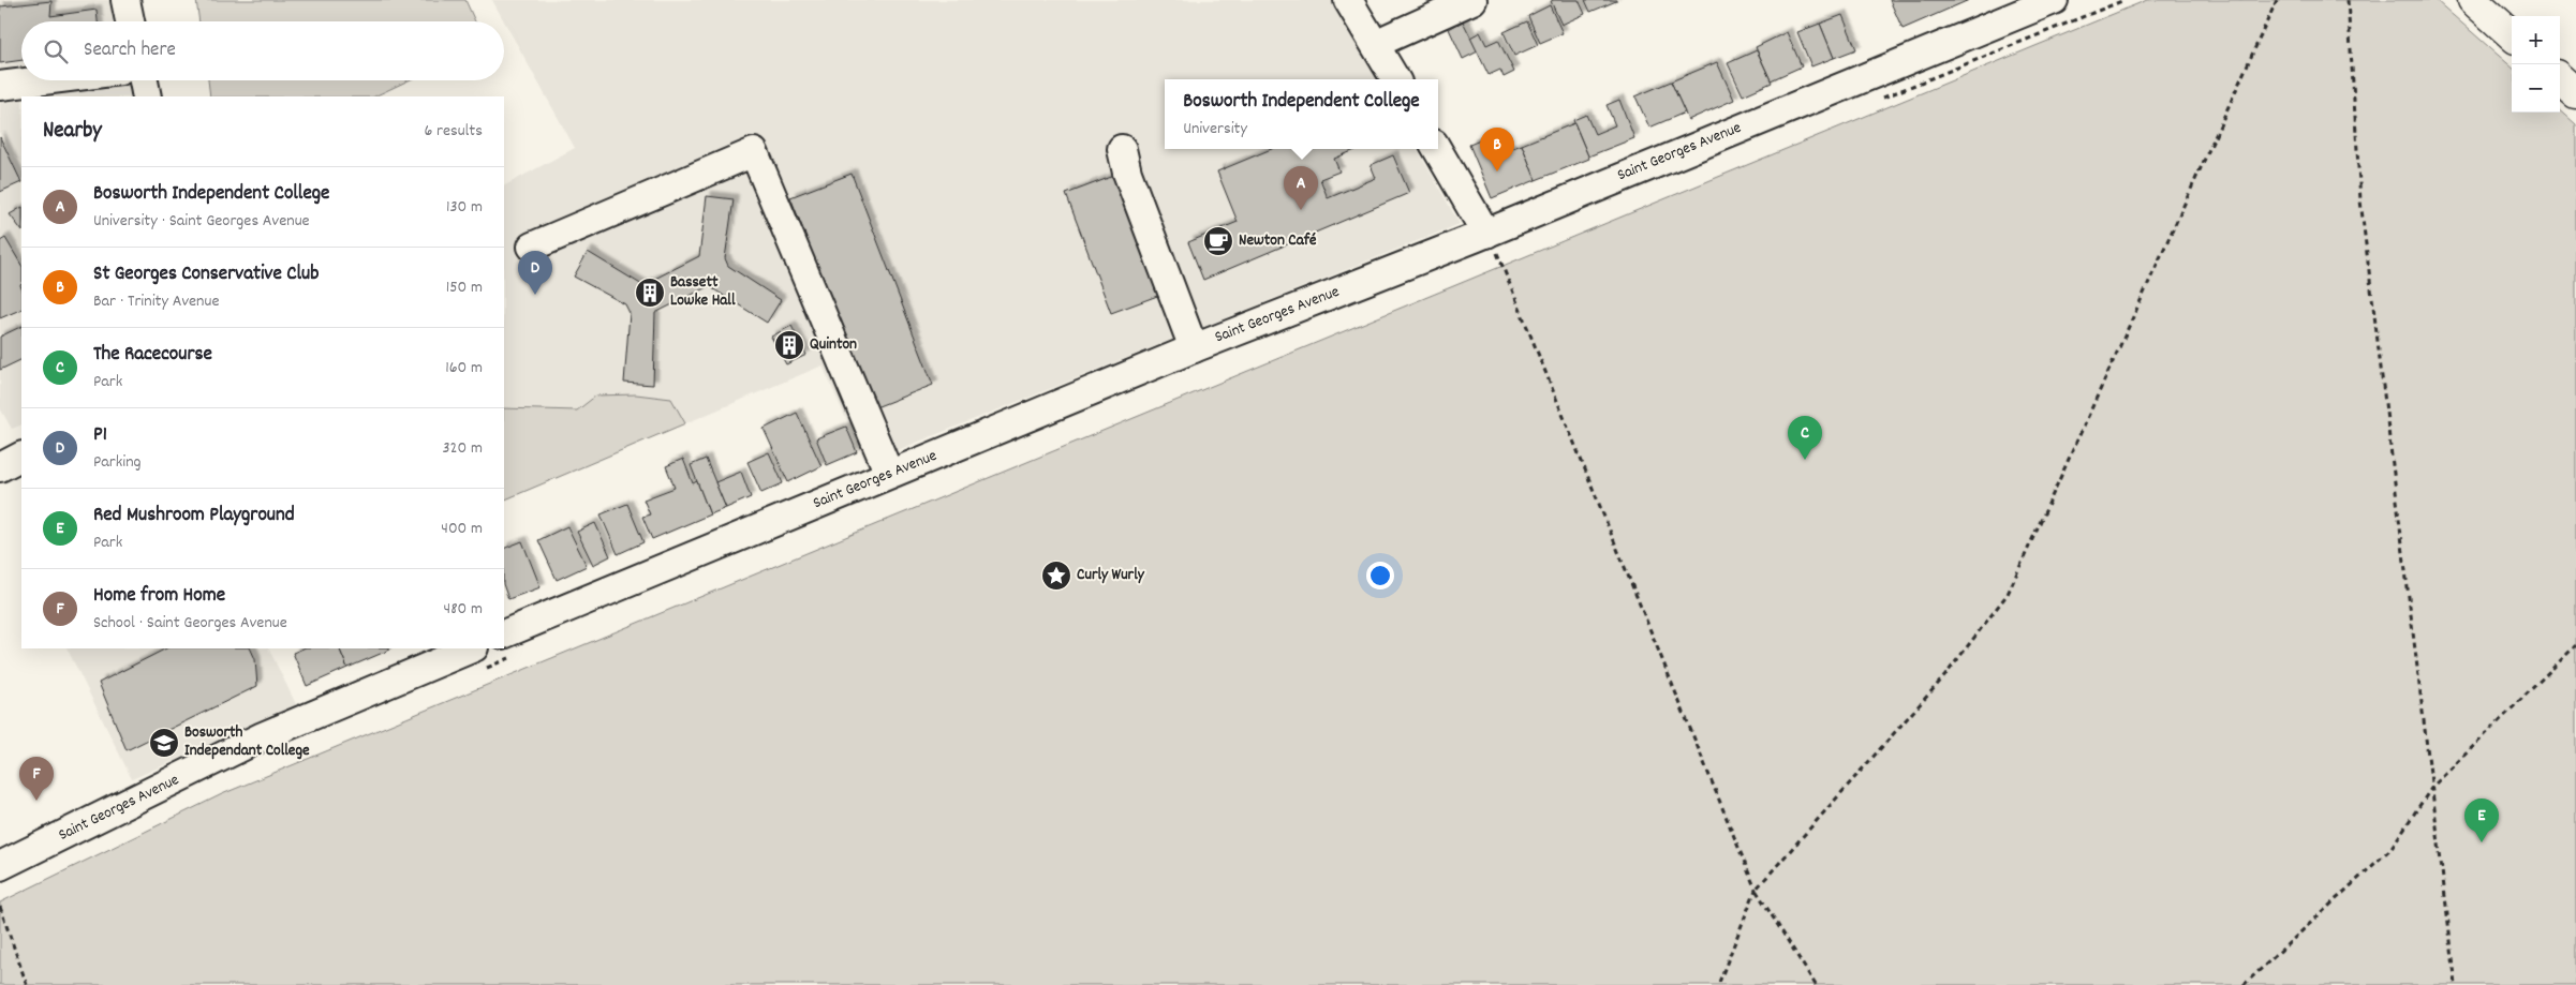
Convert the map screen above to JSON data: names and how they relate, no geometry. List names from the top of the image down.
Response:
{
  "streets": {
    "street": ["Saint Georges Avenue"]
  },
  "places": {
    "cafe": ["Newton Café"],
    "building": ["Bassett Lowke Hall", "Quinton"],
    "place": ["Curly Wurly"],
    "school or university": ["Bosworth Independant College"]
  },
  "page": {
    "map_buttons": ["+", "−"],
    "search": "Search here",
    "popup": ["Bosworth Independent College", "University"],
    "heading": ["Nearby", "6 results"],
    "pins": [
      "B",
      "A",
      "D",
      "C",
      "F",
      "E"
    ],
    "list": [
      {
        "mark": "A",
        "name": "Bosworth Independent College",
        "note": "University · Saint Georges Avenue",
        "value": "130 m"
      },
      {
        "mark": "B",
        "name": "St Georges Conservative Club",
        "note": "Bar · Trinity Avenue",
        "value": "150 m"
      },
      {
        "mark": "C",
        "name": "The Racecourse",
        "note": "Park",
        "value": "160 m"
      },
      {
        "mark": "D",
        "name": "P1",
        "note": "Parking",
        "value": "320 m"
      },
      {
        "mark": "E",
        "name": "Red Mushroom Playground",
        "note": "Park",
        "value": "400 m"
      },
      {
        "mark": "F",
        "name": "Home from Home",
        "note": "School · Saint Georges Avenue",
        "value": "480 m"
      }
    ]
  }
}
